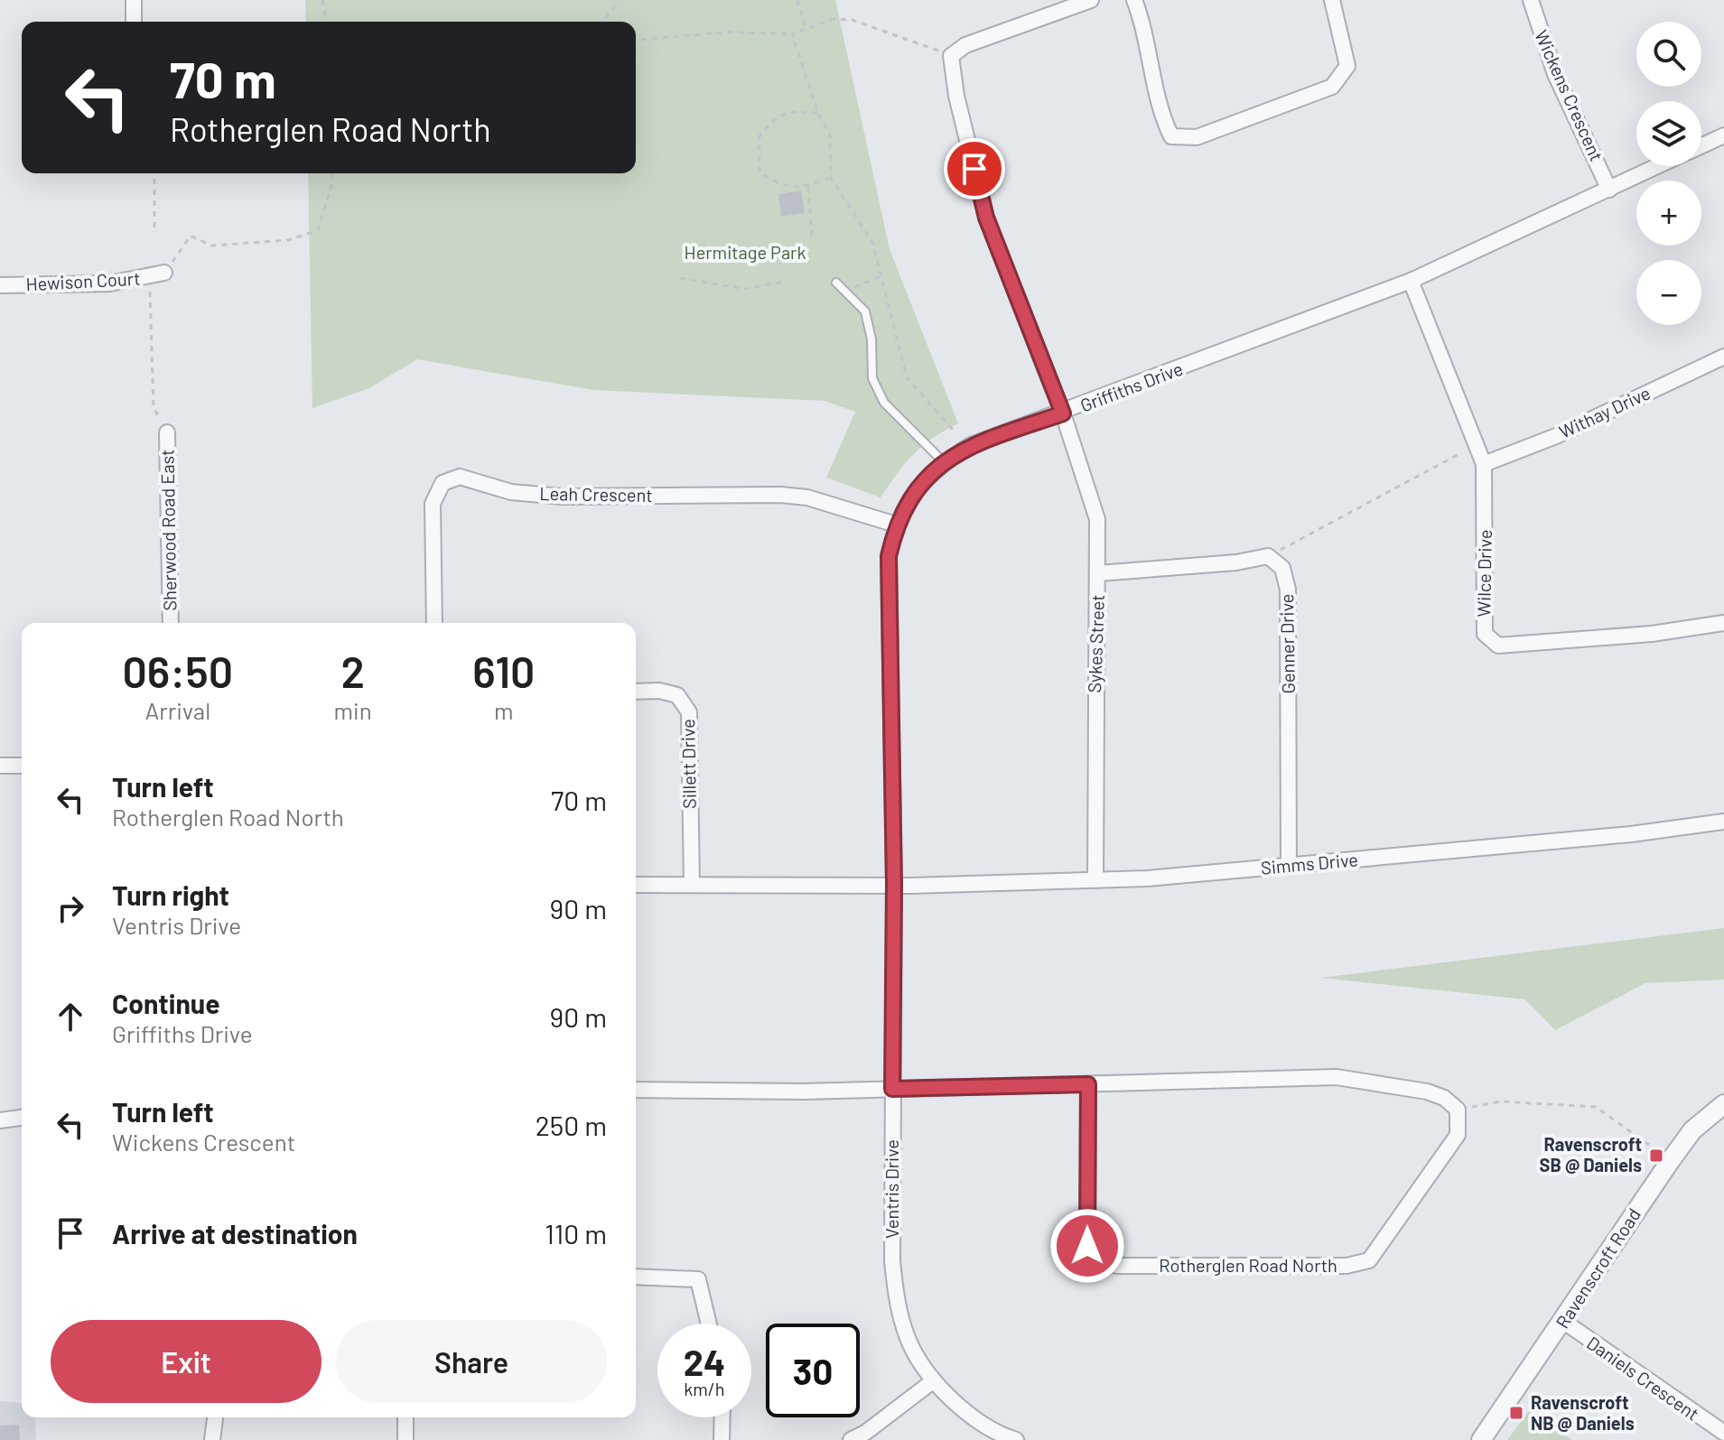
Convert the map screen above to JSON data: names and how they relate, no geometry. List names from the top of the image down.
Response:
{
  "streets": {
    "street": [
      "Wickens Crescent",
      "Hewison Court",
      "Griffiths Drive",
      "Withay Drive",
      "Leah Crescent",
      "Sherwood Road East",
      "Wilce Drive",
      "Sykes Street",
      "Genner Drive",
      "Sillett Drive",
      "Simms Drive",
      "Ventris Drive",
      "Rotherglen Road North",
      "Ravenscroft Road",
      "Daniels Crescent"
    ]
  },
  "crossings": [
    ["Wickens Crescent", "Griffiths Drive"],
    ["Griffiths Drive", "Leah Crescent"],
    ["Griffiths Drive", "Wilce Drive"],
    ["Griffiths Drive", "Sykes Street"],
    ["Griffiths Drive", "Simms Drive"],
    ["Griffiths Drive", "Ventris Drive"],
    ["Withay Drive", "Wilce Drive"],
    ["Sykes Street", "Simms Drive"],
    ["Genner Drive", "Simms Drive"],
    ["Simms Drive", "Ventris Drive"],
    ["Ravenscroft Road", "Daniels Crescent"]
  ],
  "parks": ["Hermitage Park"],
  "places": {
    "transit": ["Ravenscroft SB @ Daniels", "Ravenscroft NB @ Daniels"]
  },
  "page": {
    "map_buttons": ["+", "−"],
    "turn": ["70 m", "Rotherglen Road North"],
    "eta": [
      "06:50",
      "Arrival",
      "2",
      "min",
      "610",
      "m"
    ],
    "list": [
      {
        "name": "Turn left",
        "note": "Rotherglen Road North",
        "value": "70 m"
      },
      {
        "name": "Turn right",
        "note": "Ventris Drive",
        "value": "90 m"
      },
      {
        "name": "Continue",
        "note": "Griffiths Drive",
        "value": "90 m"
      },
      {
        "name": "Turn left",
        "note": "Wickens Crescent",
        "value": "250 m"
      },
      {
        "name": "Arrive at destination",
        "value": "110 m"
      }
    ],
    "buttons": ["Exit", "Share"],
    "speed": "24 km/h",
    "limit": "30"
  }
}
